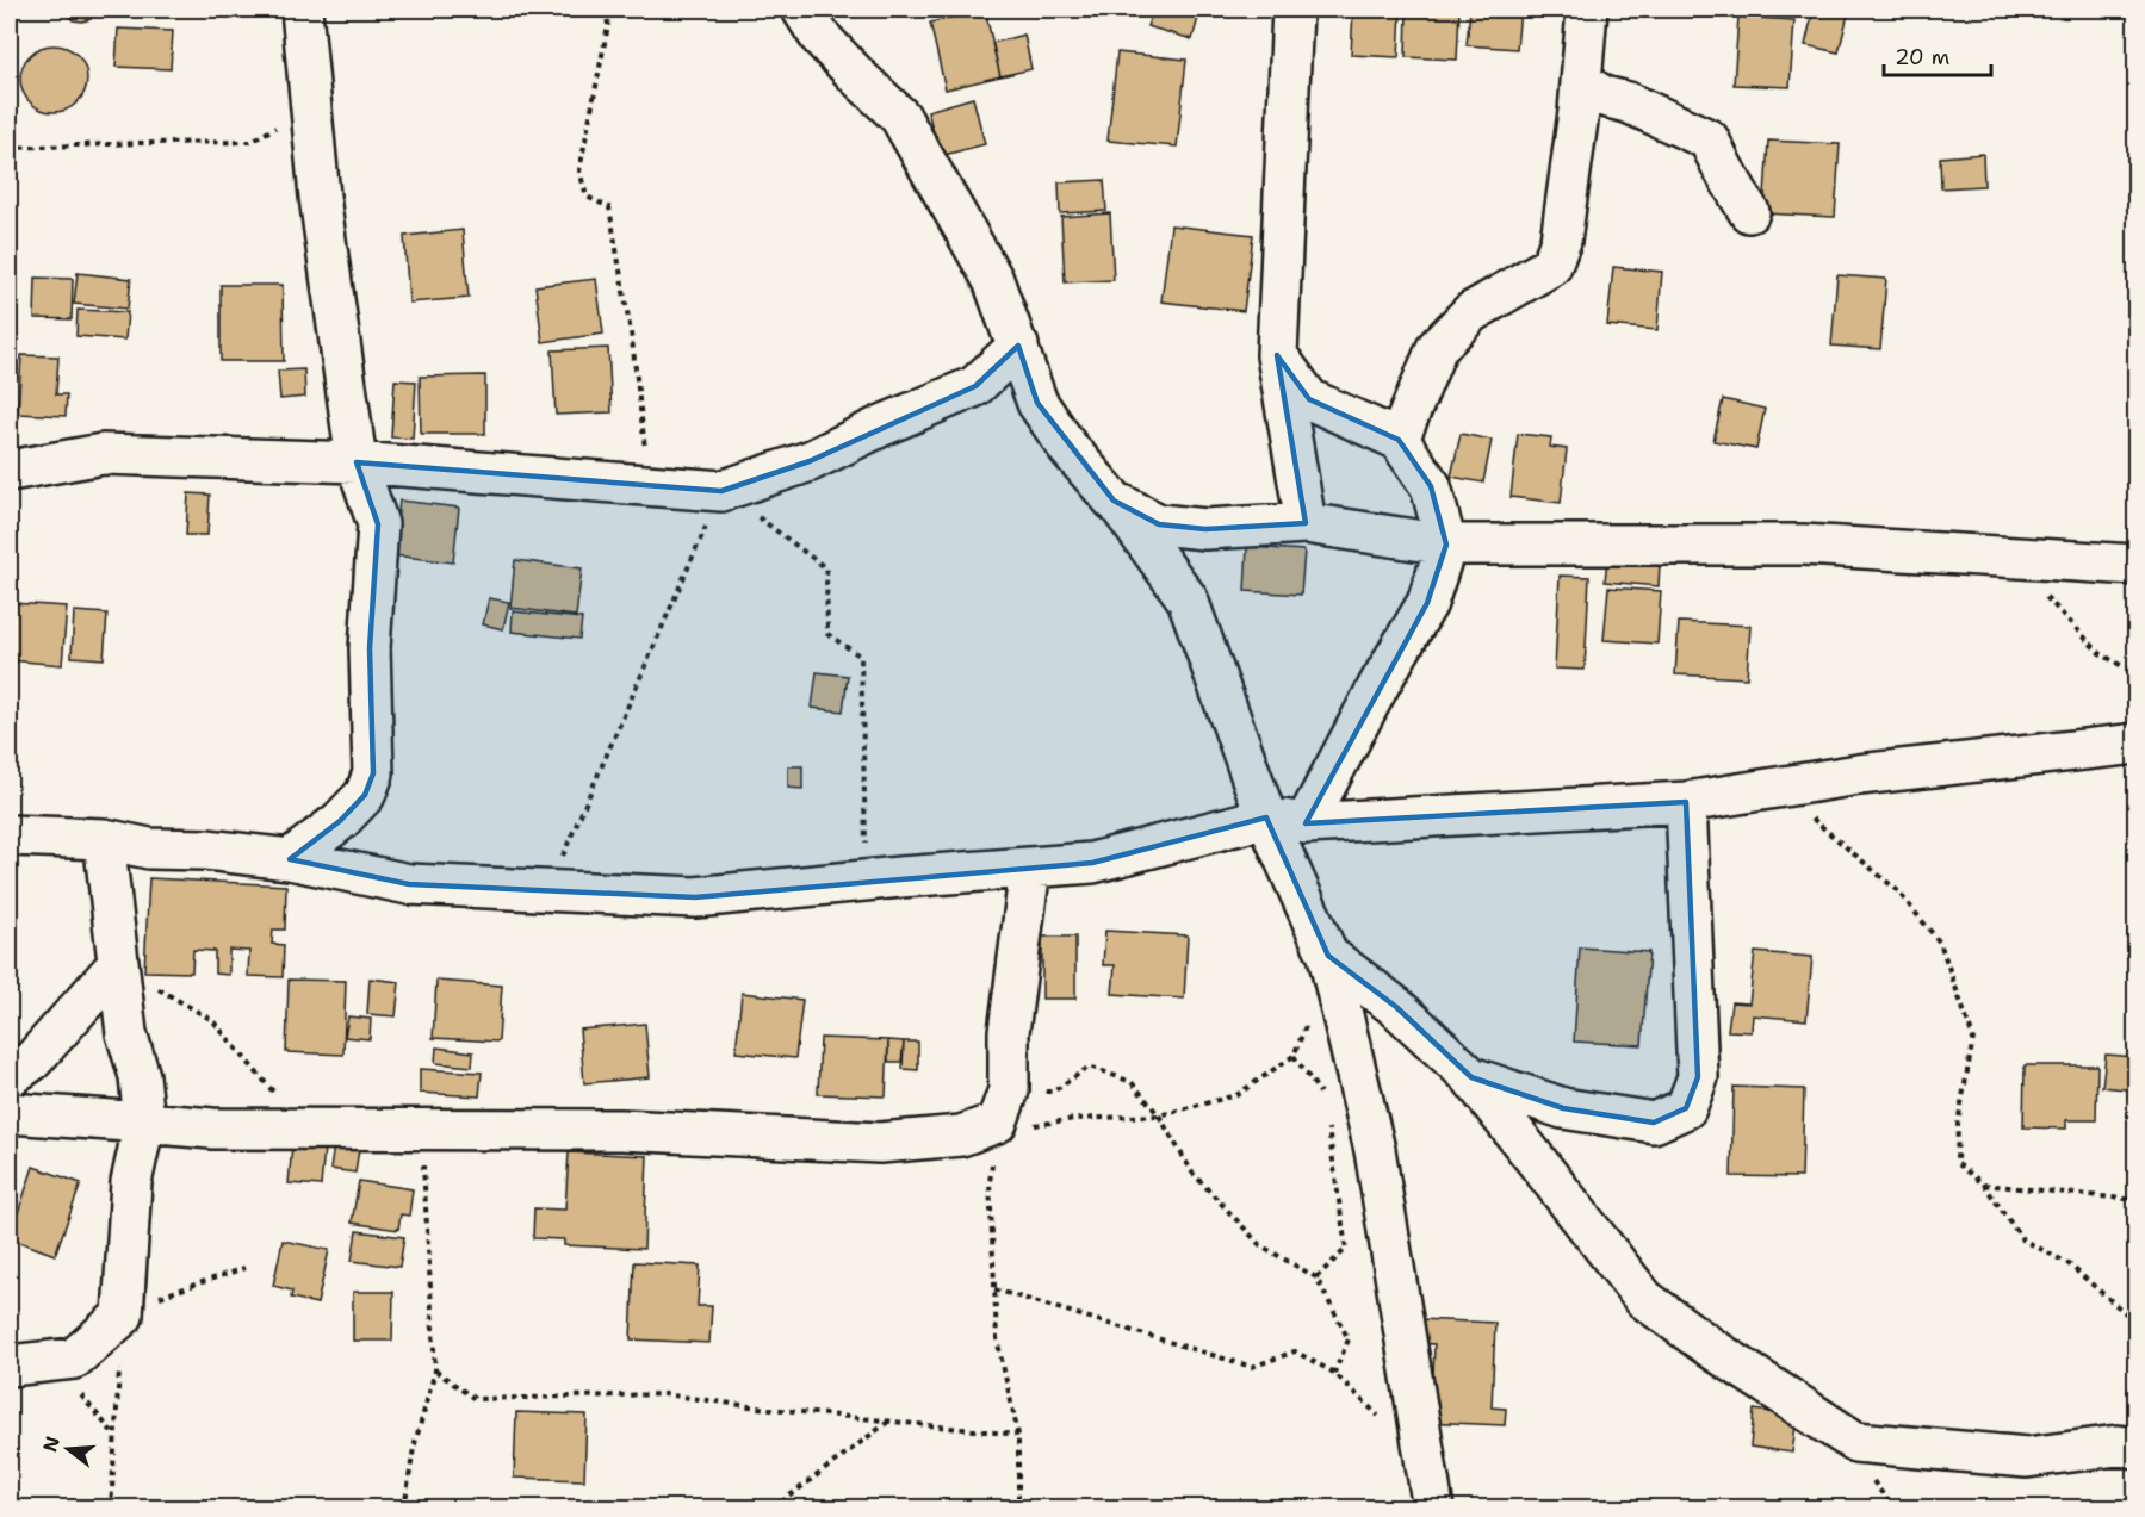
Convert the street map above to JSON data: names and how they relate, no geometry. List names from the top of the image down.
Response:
{
  "scale_bar": "20 m",
  "north": "left"
}
